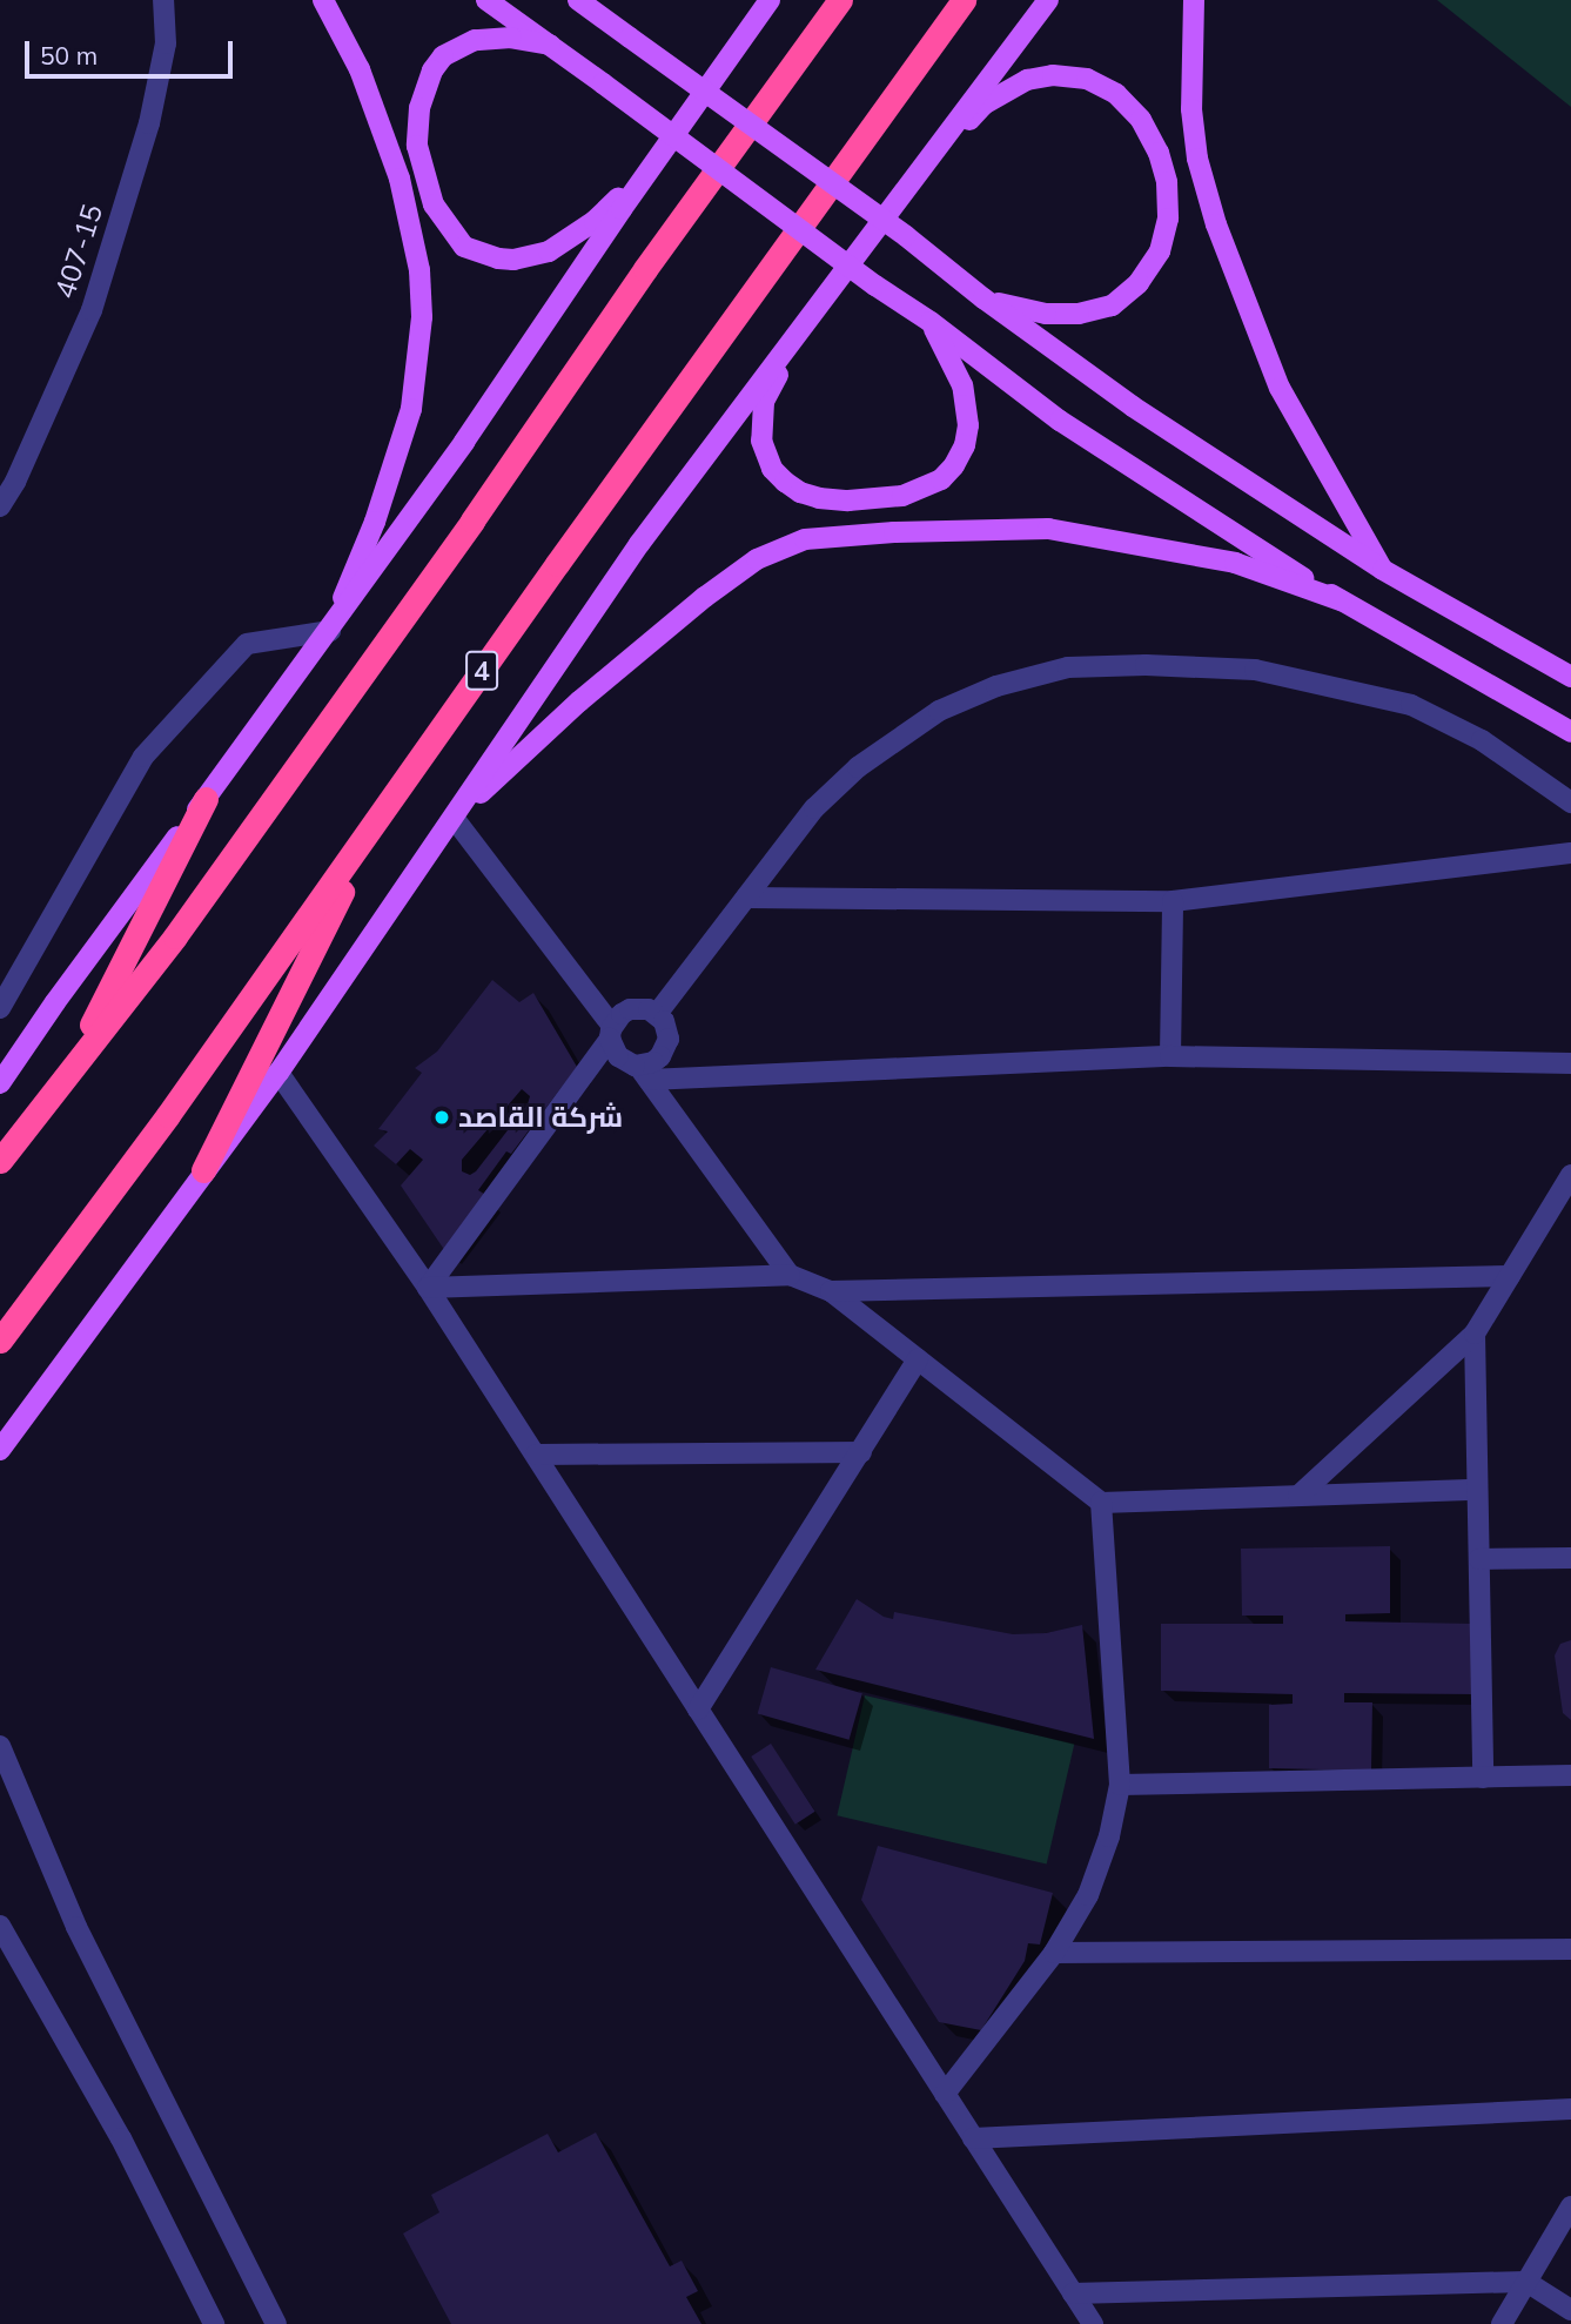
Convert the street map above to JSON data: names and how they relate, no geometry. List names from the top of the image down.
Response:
{
  "streets": {
    "highway": ["4"],
    "street": ["407-15"]
  },
  "places": ["شركة القاصد"],
  "scale_bar": "50 m"
}
